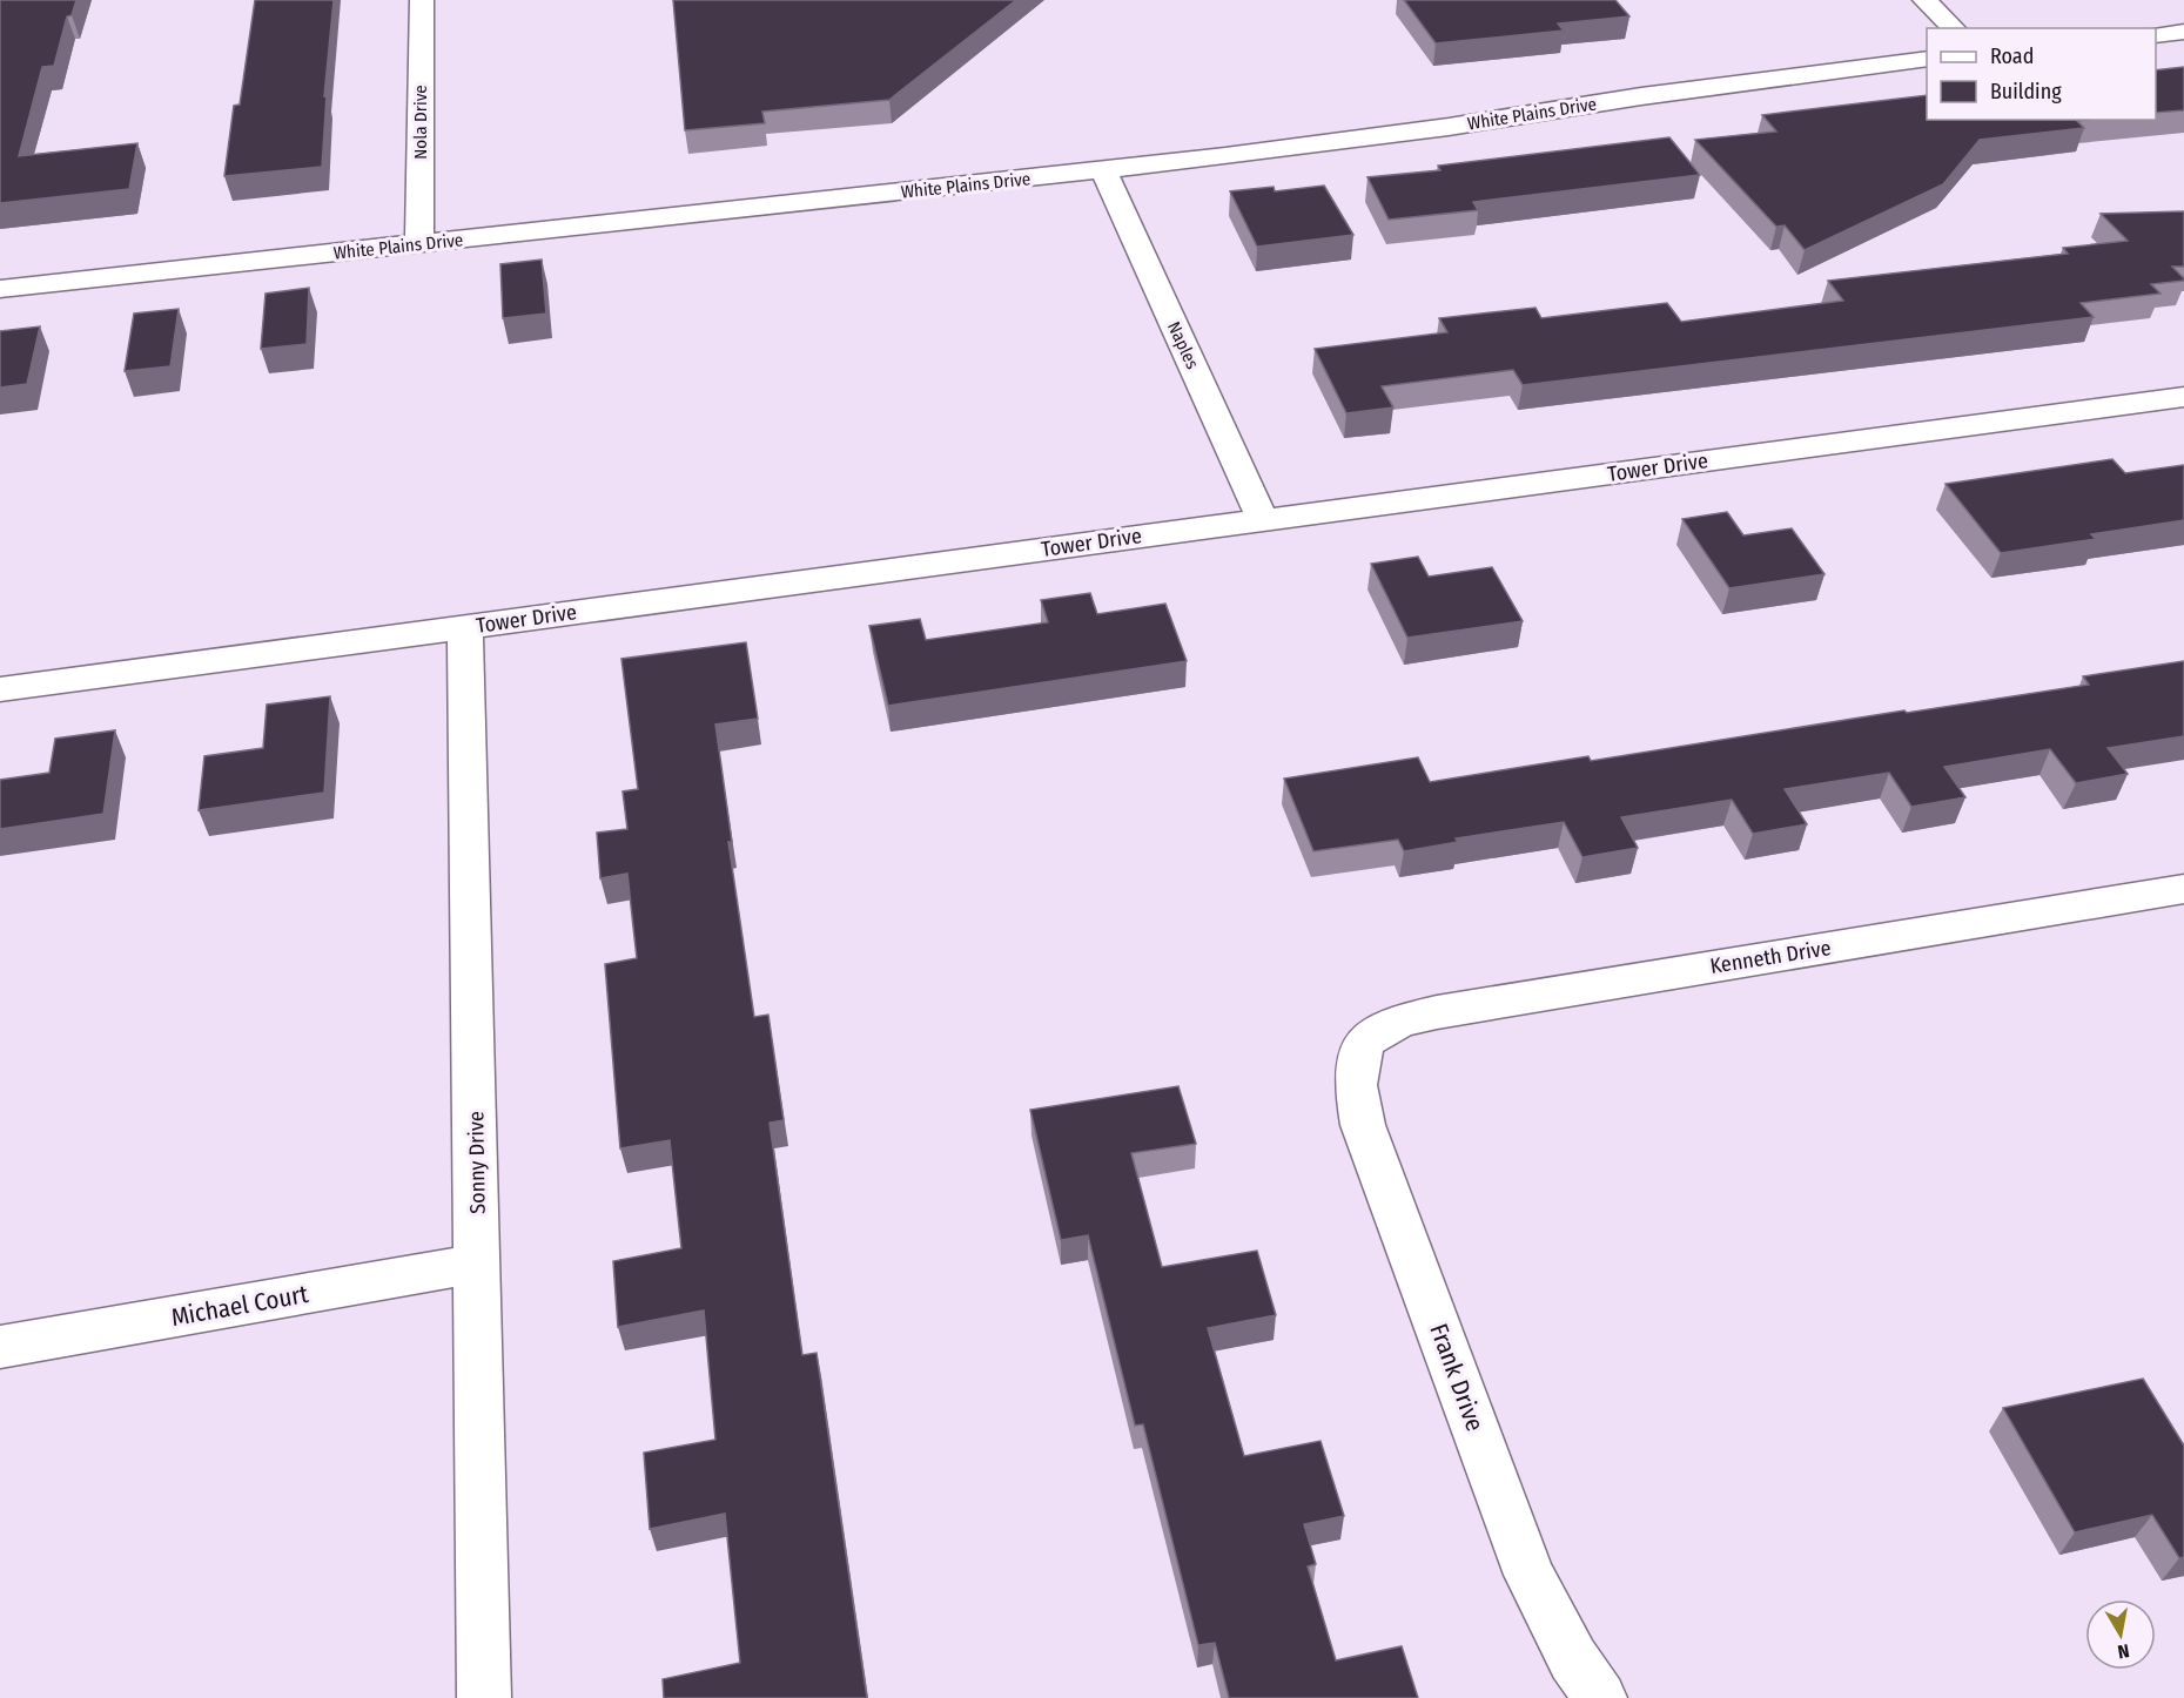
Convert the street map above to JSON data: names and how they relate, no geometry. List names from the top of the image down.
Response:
{
  "streets": {
    "street": [
      "White Plains Drive",
      "Nola Drive",
      "Naples",
      "Tower Drive",
      "Kenneth Drive",
      "Sonny Drive",
      "Michael Court",
      "Frank Drive"
    ]
  },
  "crossings": [
    ["White Plains Drive", "Nola Drive"],
    ["White Plains Drive", "Naples"],
    ["Naples", "Tower Drive"],
    ["Tower Drive", "Sonny Drive"],
    ["Kenneth Drive", "Frank Drive"],
    ["Sonny Drive", "Michael Court"]
  ],
  "legend": ["Road", "Building"],
  "north": "bottom"
}
